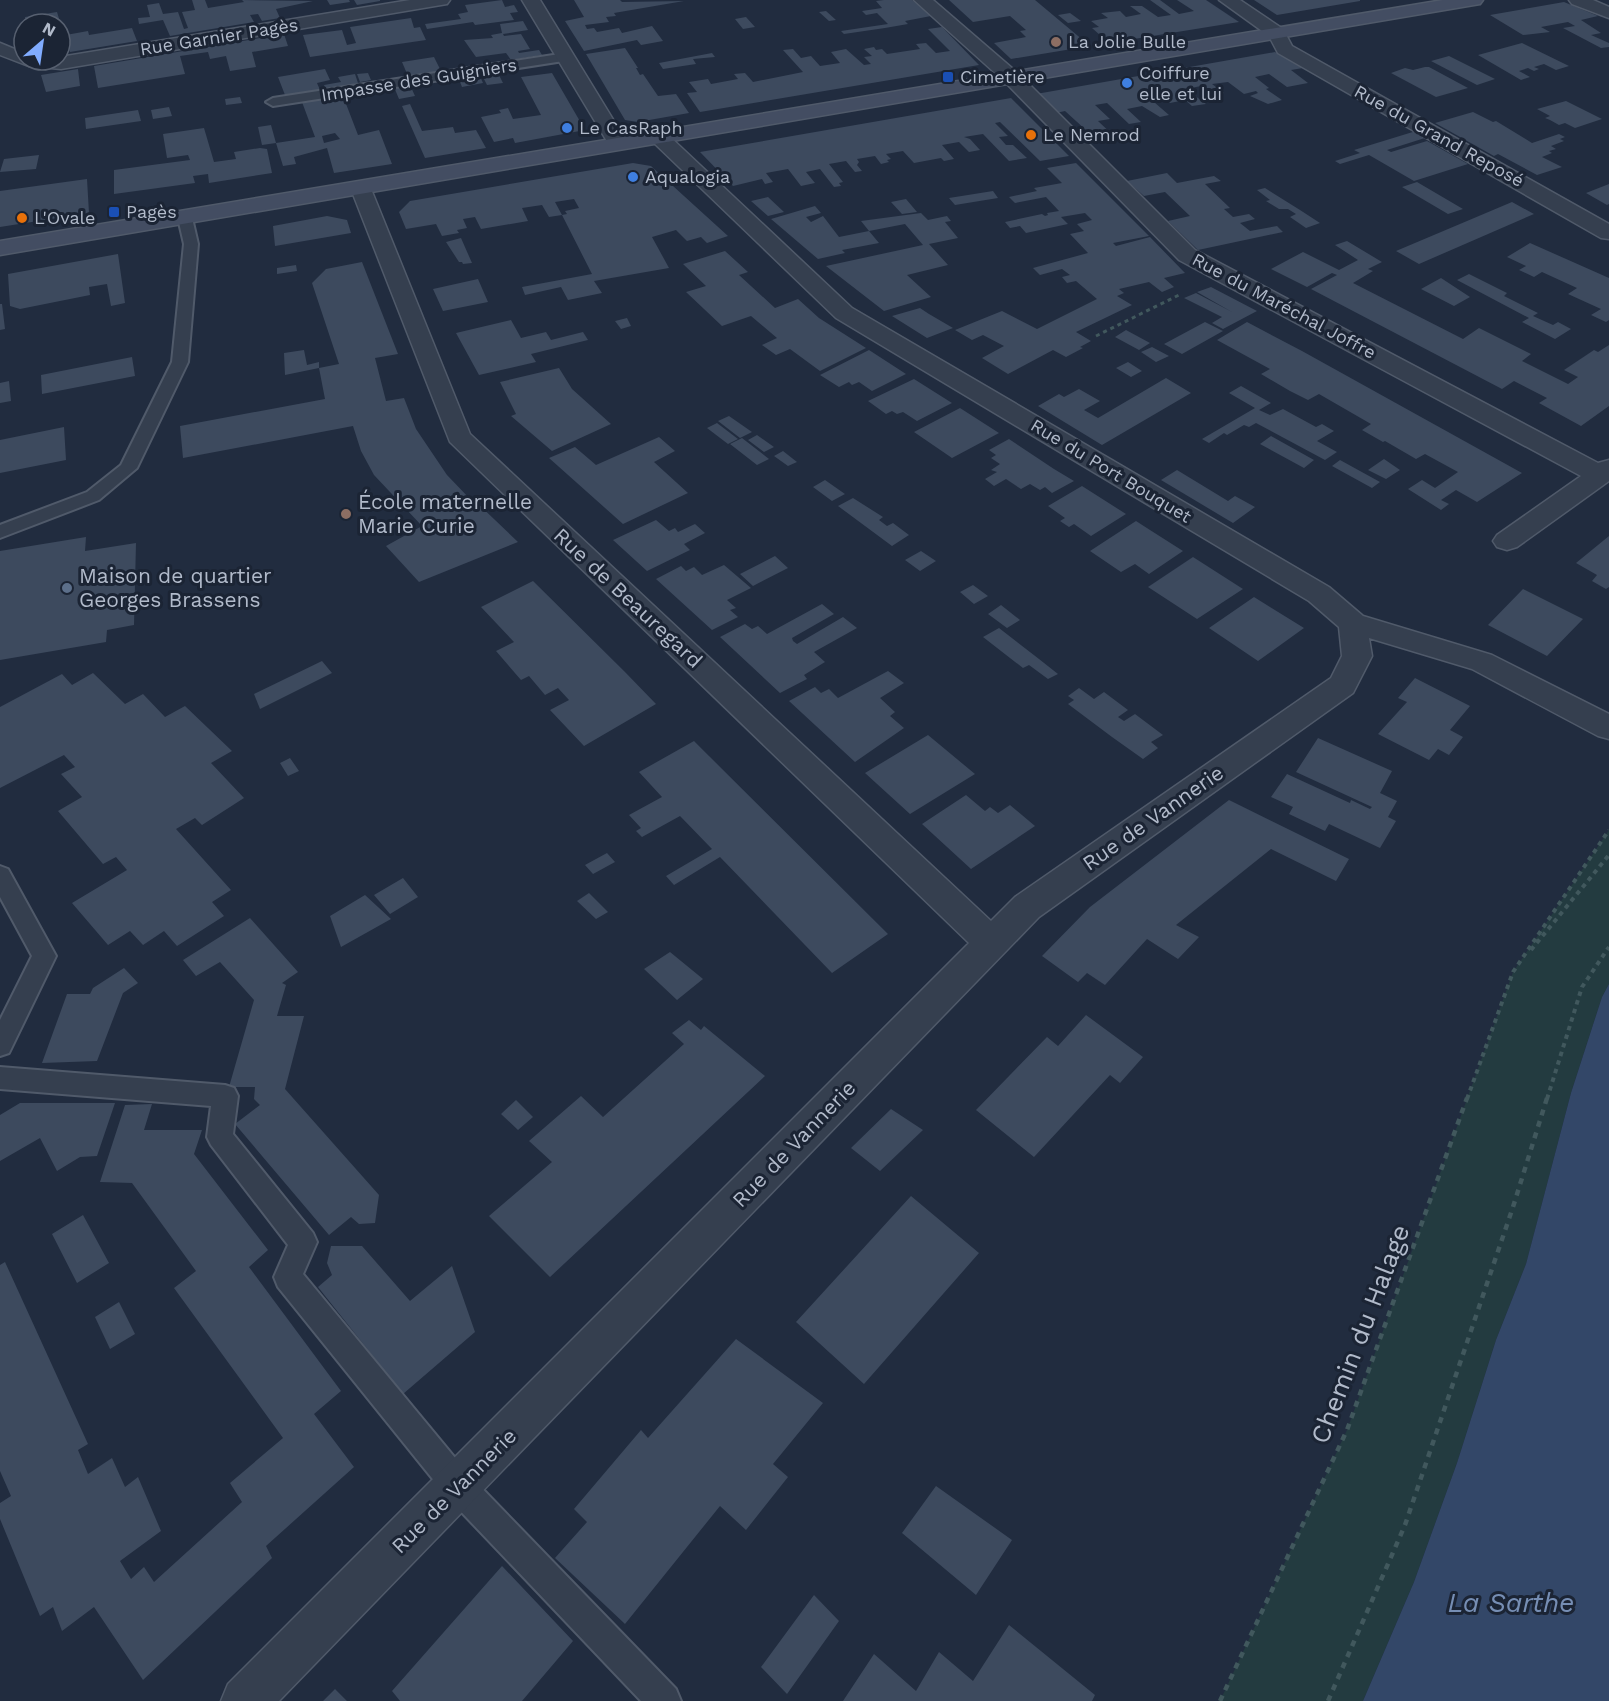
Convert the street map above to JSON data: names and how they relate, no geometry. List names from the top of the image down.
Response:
{
  "streets": {
    "street": [
      "Rue Garnier Pagès",
      "Rue du Grand Reposé",
      "Rue du Maréchal Joffre",
      "Rue du Port Bouquet",
      "Rue de Beauregard",
      "Rue de Vannerie"
    ],
    "lane": ["Impasse des Guigniers"],
    "path": ["Chemin du Halage"]
  },
  "crossings": [
    ["Rue du Port Bouquet", "Rue de Vannerie"],
    ["Rue de Beauregard", "Rue de Vannerie"]
  ],
  "water": ["La Sarthe"],
  "places": {
    "other": [
      "La Jolie Bulle",
      "Coiffure elle et lui",
      "Le CasRaph",
      "Le Nemrod",
      "Aqualogia",
      "L'Ovale",
      "École maternelle Marie Curie",
      "Maison de quartier Georges Brassens"
    ],
    "transit": ["Cimetière", "Pagès"]
  },
  "north": "top right"
}
